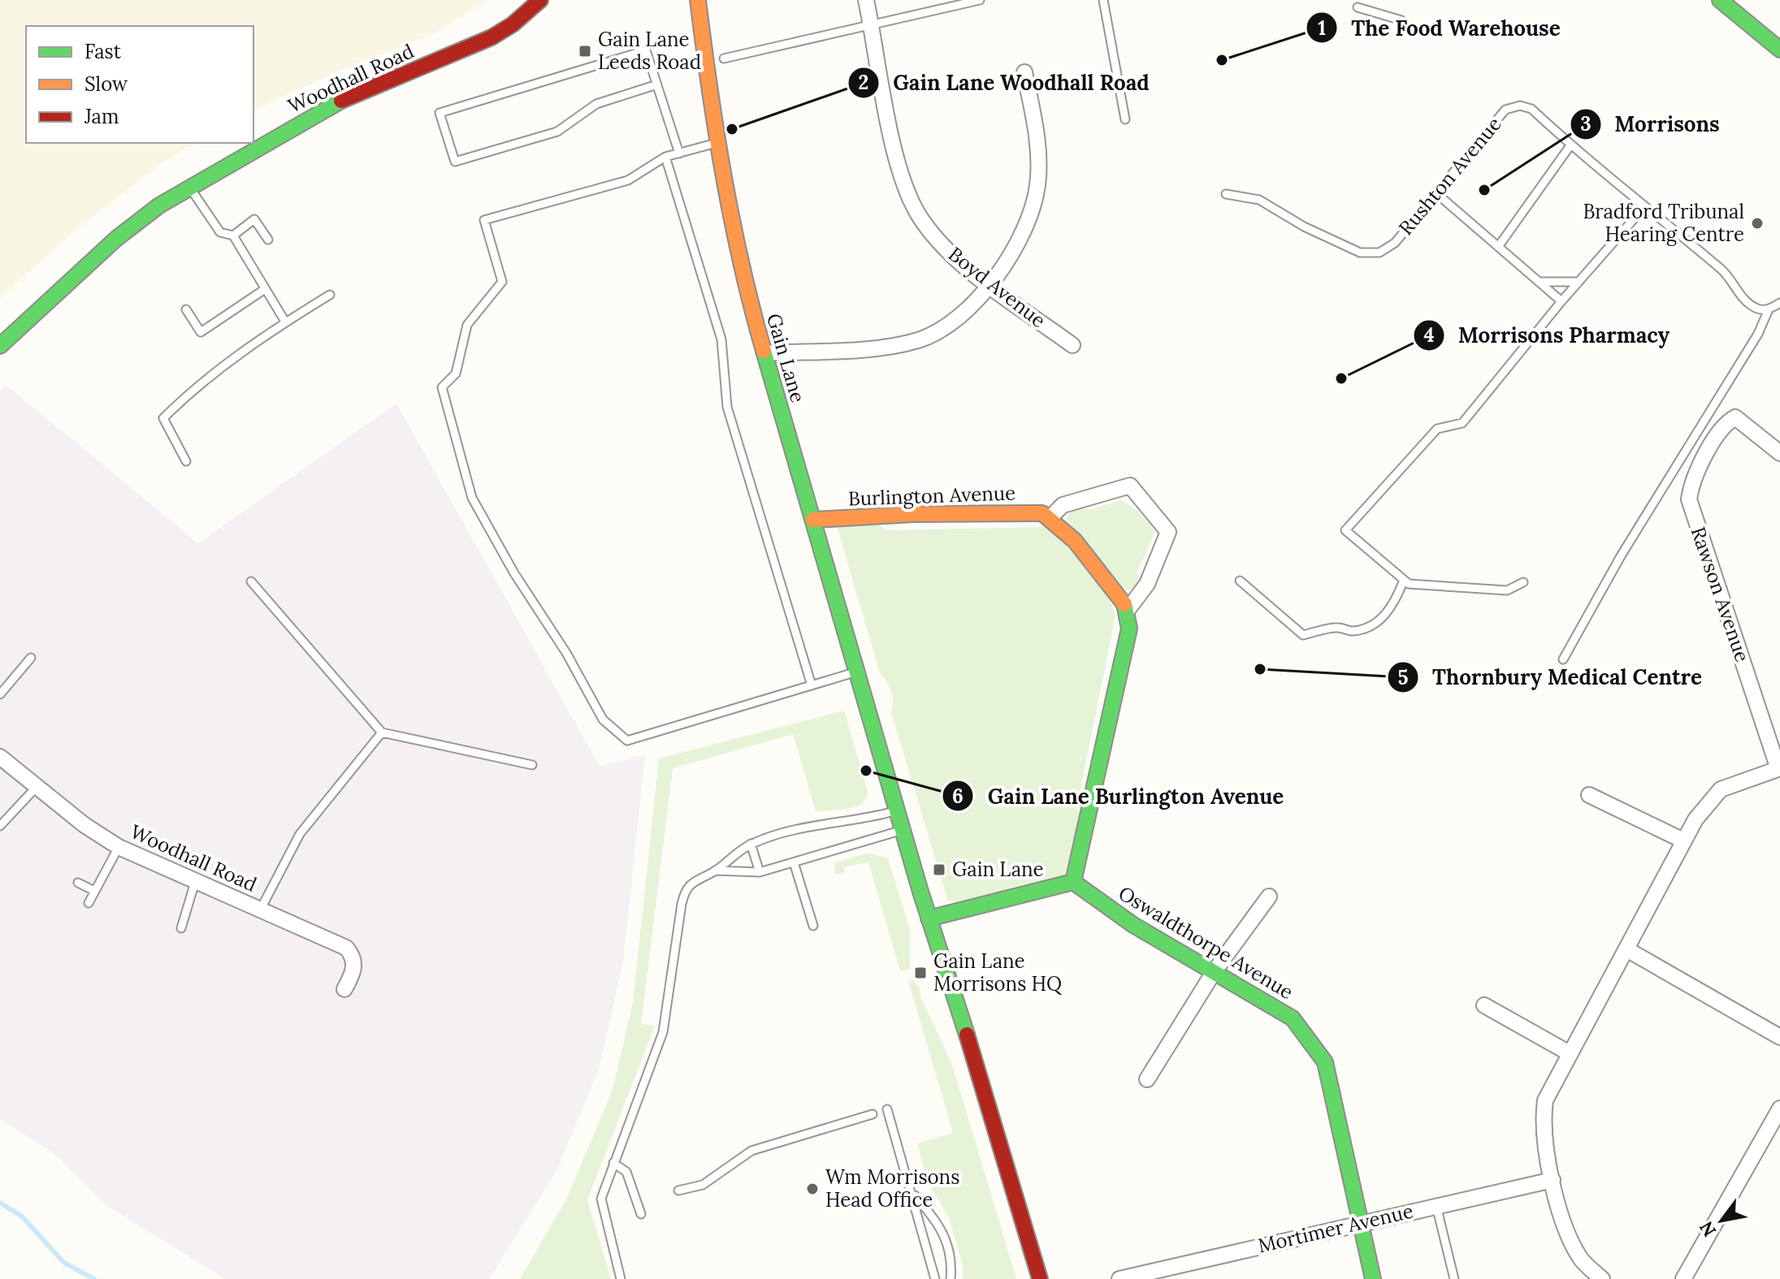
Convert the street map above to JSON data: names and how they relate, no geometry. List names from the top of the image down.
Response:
{
  "streets": {
    "street": [
      "Woodhall Road",
      "Boyd Avenue",
      "Gain Lane",
      "Burlington Avenue",
      "Rawson Avenue",
      "Oswaldthorpe Avenue",
      "Mortimer Avenue"
    ],
    "lane": ["Rushton Avenue"]
  },
  "crossings": [
    ["Gain Lane", "Burlington Avenue"],
    ["Oswaldthorpe Avenue", "Mortimer Avenue"]
  ],
  "places": {
    "transit": ["Gain Lane Leeds Road", "Gain Lane", "Gain Lane Morrisons HQ"],
    "other": [
      "The Food Warehouse",
      "Gain Lane Woodhall Road",
      "Morrisons",
      "Bradford Tribunal Hearing Centre",
      "Morrisons Pharmacy",
      "Thornbury Medical Centre",
      "Gain Lane Burlington Avenue",
      "Wm Morrisons Head Office"
    ]
  },
  "legend": ["Fast", "Slow", "Jam"],
  "north": "bottom left"
}
